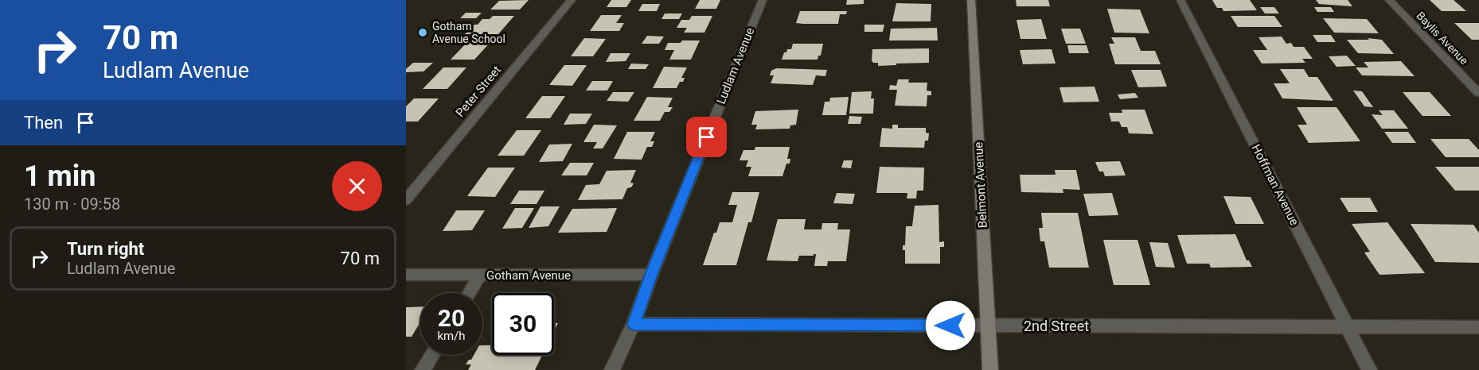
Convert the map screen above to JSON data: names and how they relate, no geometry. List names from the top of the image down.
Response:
{
  "streets": {
    "street": [
      "Baylis Avenue",
      "Ludlam Avenue",
      "Peter Street",
      "Belmont Avenue",
      "Hoffman Avenue",
      "Gotham Avenue",
      "2nd Street"
    ]
  },
  "crossings": [
    ["Ludlam Avenue", "Gotham Avenue"],
    ["Ludlam Avenue", "2nd Street"],
    ["Belmont Avenue", "2nd Street"],
    ["Hoffman Avenue", "2nd Street"]
  ],
  "places": ["Gotham Avenue School"],
  "page": {
    "turn": ["70 m", "Ludlam Avenue"],
    "then": "Then",
    "heading": ["1 min", "130 m · 09:58"],
    "list": [
      {
        "name": "Turn right",
        "note": "Ludlam Avenue",
        "value": "70 m"
      }
    ],
    "speed": "20 km/h",
    "limit": "30"
  }
}
